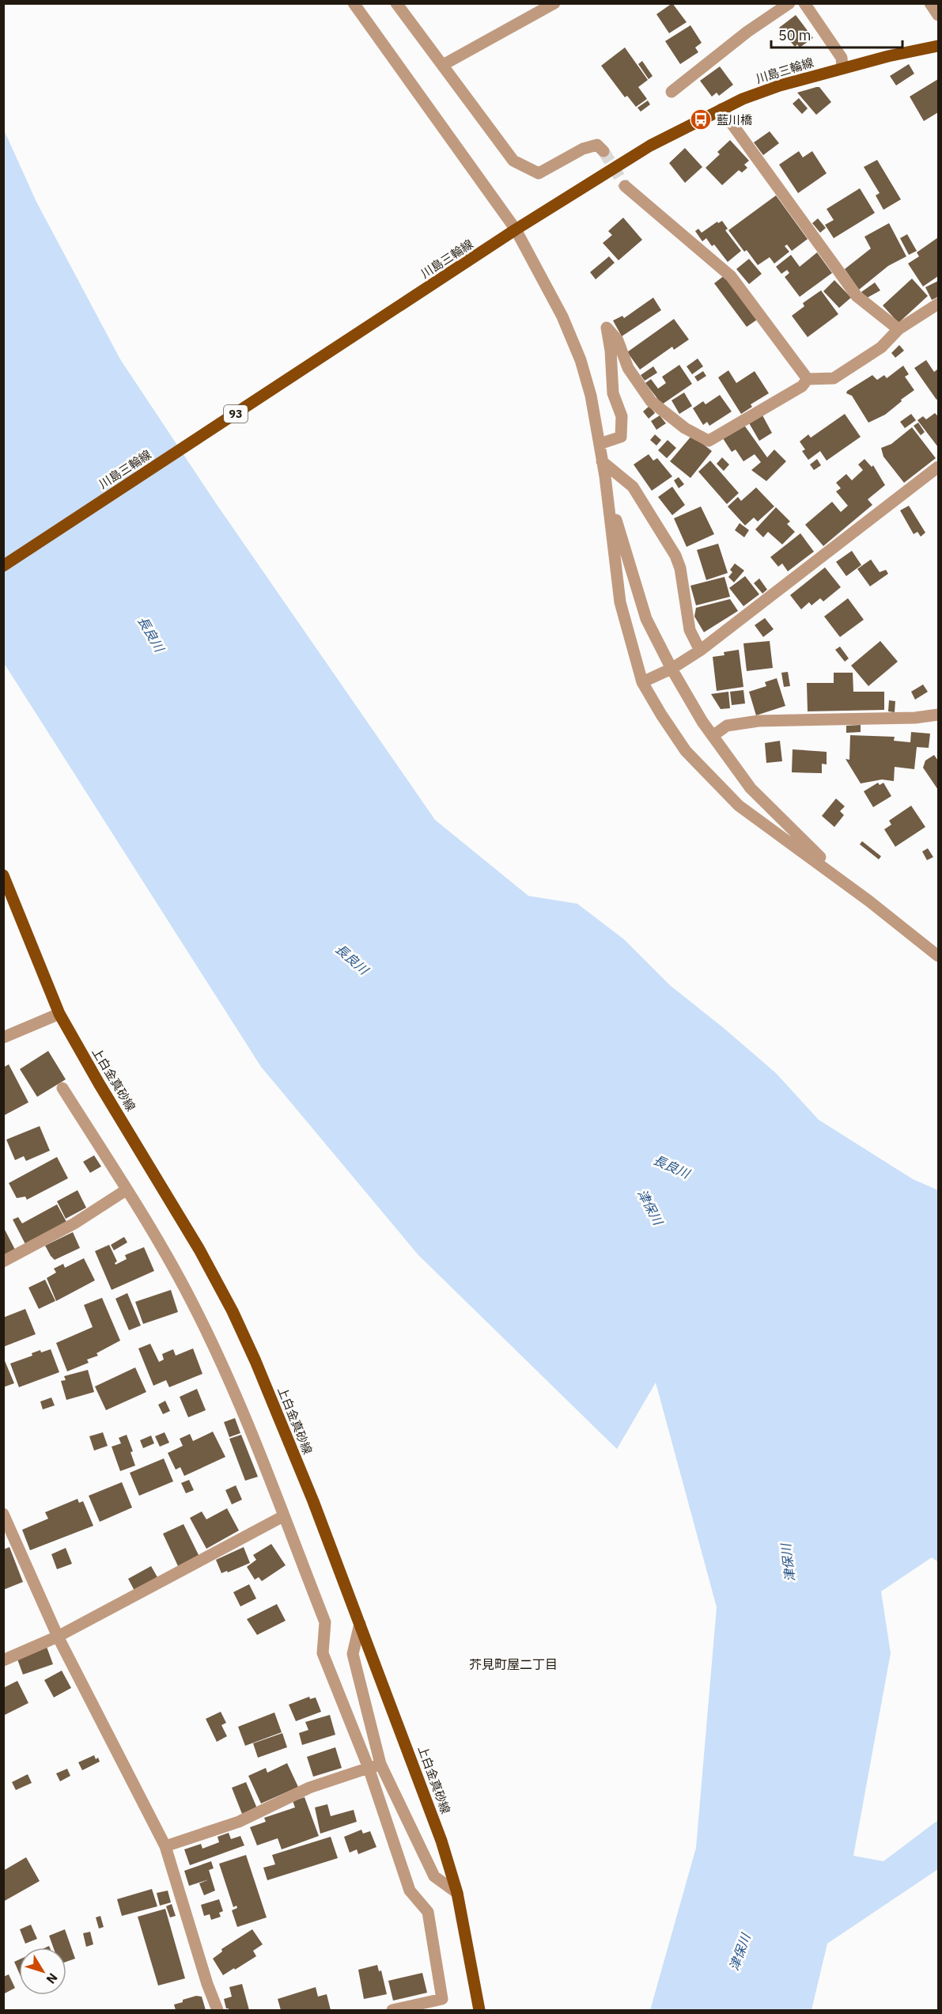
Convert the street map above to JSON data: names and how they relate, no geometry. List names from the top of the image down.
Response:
{
  "streets": {
    "main road": ["川島三輪線", "93", "上白金真砂線"]
  },
  "districts": ["芥見町屋二丁目"],
  "water": ["長良川", "津保川"],
  "places": {
    "bus stop": ["藍川橋"]
  },
  "scale_bar": "50 m",
  "north": "bottom right"
}
